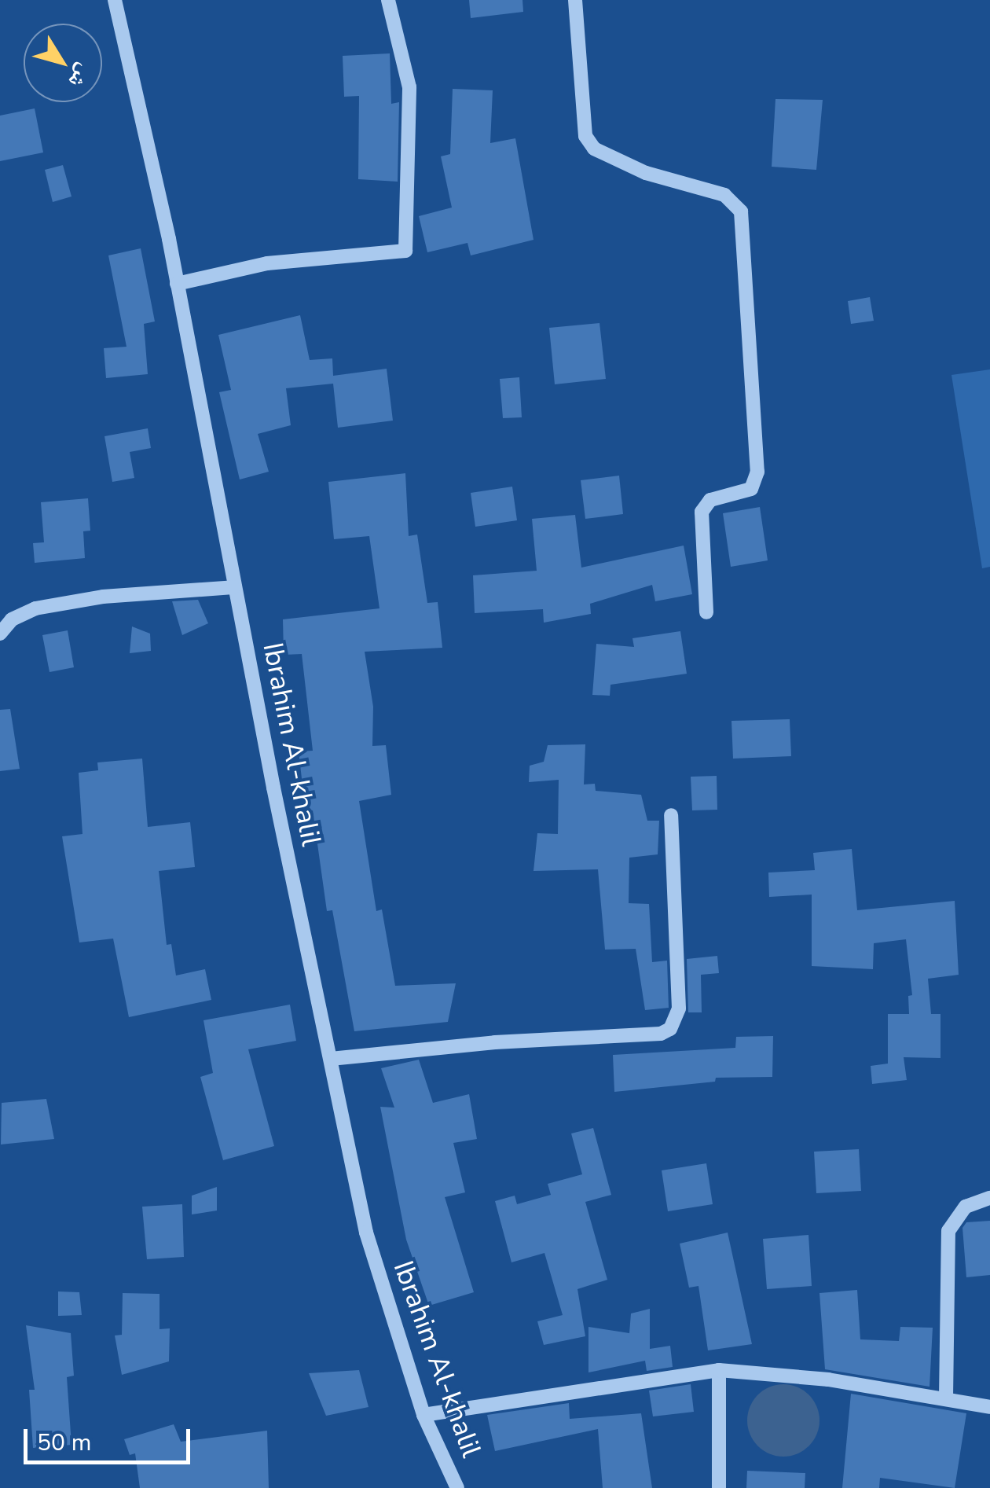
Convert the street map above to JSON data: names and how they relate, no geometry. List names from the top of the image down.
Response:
{
  "streets": {
    "street": ["Ibrahim Al-khalil"]
  },
  "scale_bar": "50 m",
  "north": "bottom right"
}
